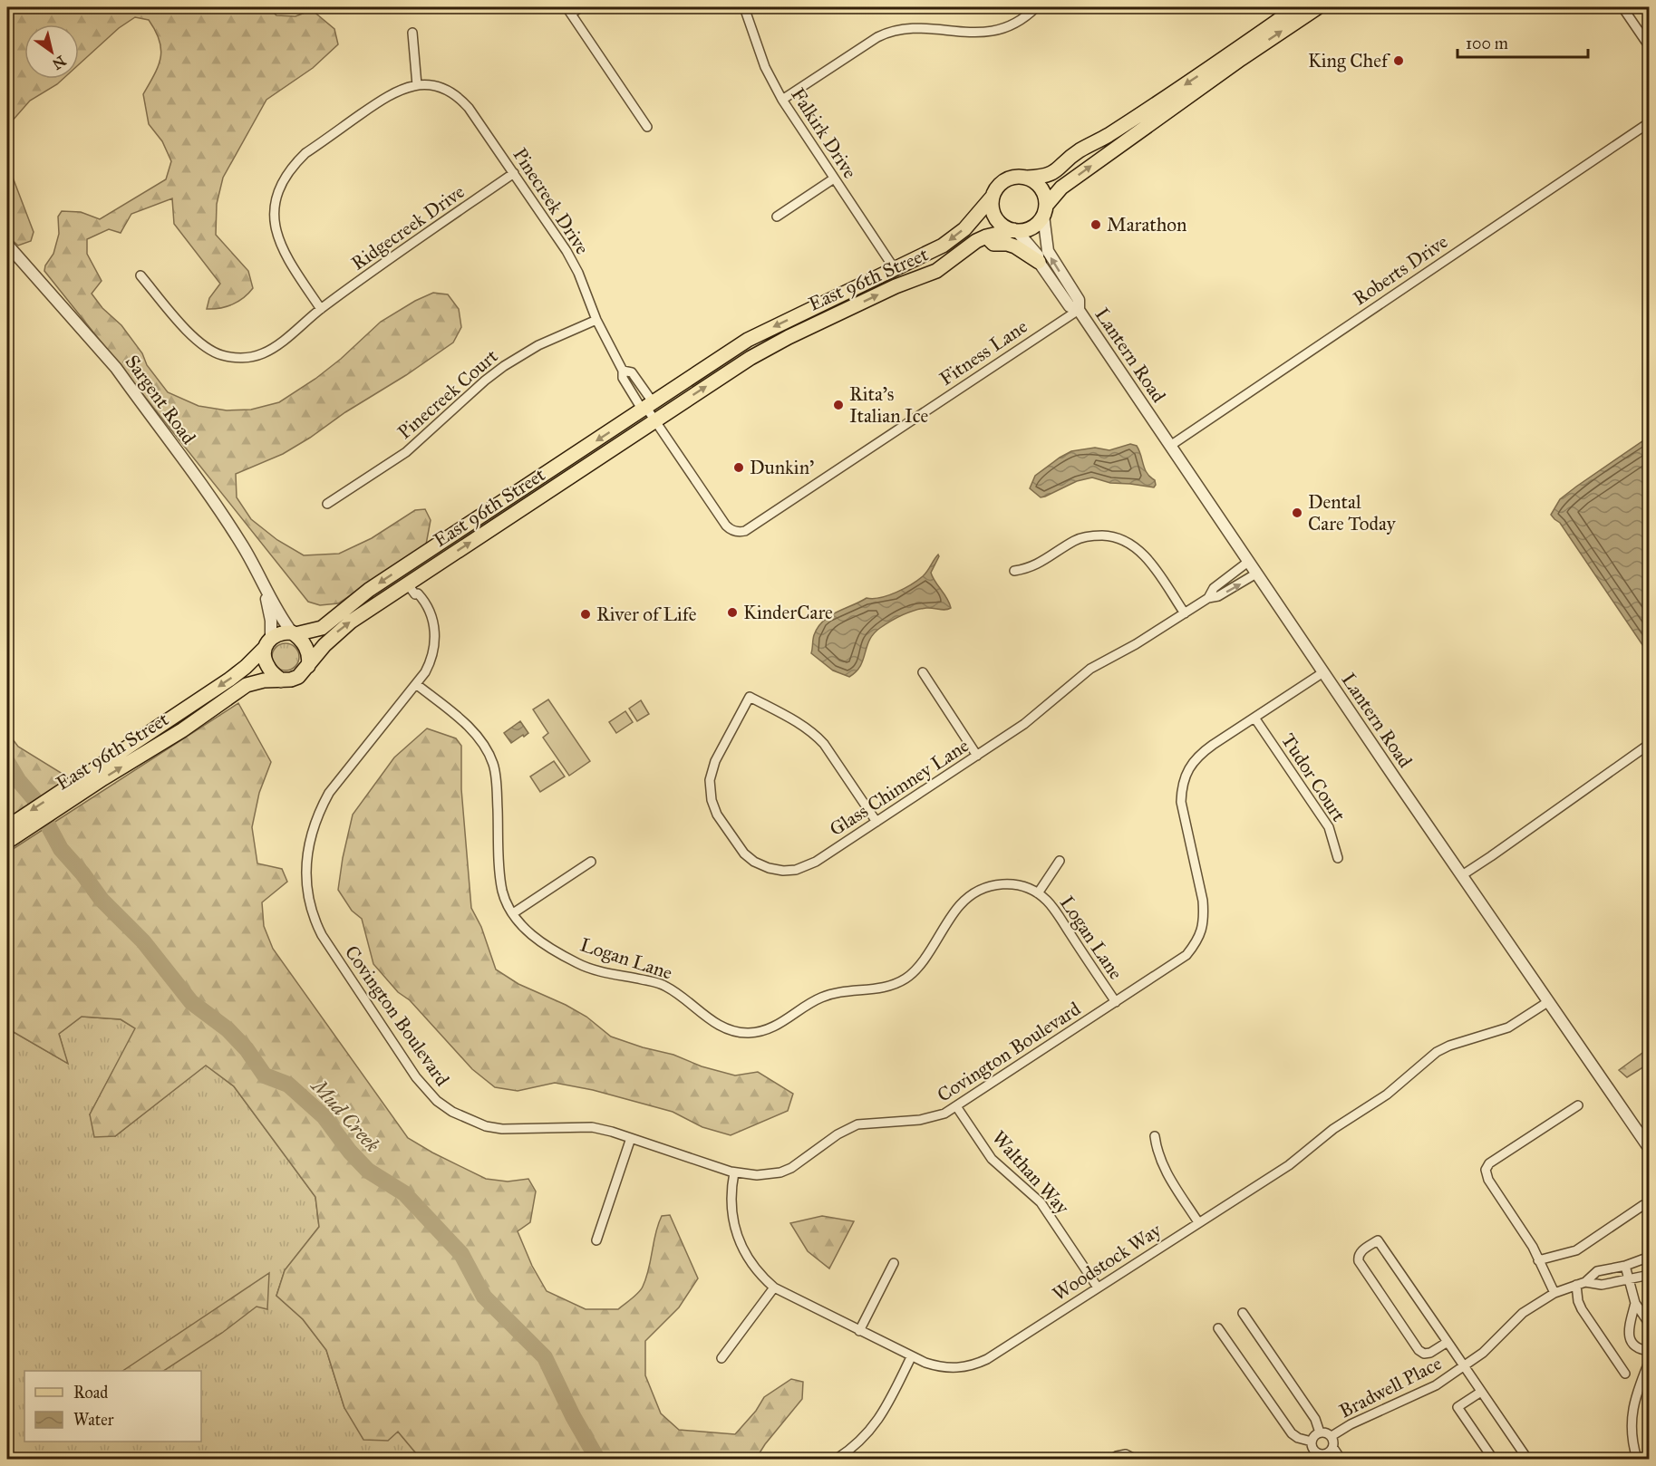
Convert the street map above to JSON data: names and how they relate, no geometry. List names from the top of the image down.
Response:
{
  "streets": {
    "main road": ["East 96th Street"],
    "street": [
      "Falkirk Drive",
      "Pinecreek Drive",
      "Ridgecreek Drive",
      "Roberts Drive",
      "Fitness Lane",
      "Lantern Road",
      "Pinecreek Court",
      "Sargent Road",
      "Tudor Court",
      "Glass Chimney Lane",
      "Logan Lane",
      "Covington Boulevard",
      "Walthan Way",
      "Woodstock Way",
      "Bradwell Place"
    ]
  },
  "crossings": [
    ["Falkirk Drive", "East 96th Street"],
    ["Pinecreek Drive", "Ridgecreek Drive"],
    ["Pinecreek Drive", "East 96th Street"],
    ["Pinecreek Drive", "Fitness Lane"],
    ["Pinecreek Drive", "Pinecreek Court"],
    ["Roberts Drive", "Lantern Road"],
    ["East 96th Street", "Fitness Lane"],
    ["East 96th Street", "Lantern Road"],
    ["East 96th Street", "Sargent Road"],
    ["East 96th Street", "Covington Boulevard"],
    ["Fitness Lane", "Lantern Road"],
    ["Lantern Road", "Glass Chimney Lane"],
    ["Lantern Road", "Covington Boulevard"],
    ["Lantern Road", "Woodstock Way"],
    ["Tudor Court", "Covington Boulevard"],
    ["Logan Lane", "Covington Boulevard"],
    ["Covington Boulevard", "Walthan Way"],
    ["Covington Boulevard", "Woodstock Way"],
    ["Walthan Way", "Woodstock Way"]
  ],
  "water": ["Mud Creek"],
  "places": [
    "King Chef",
    "Marathon",
    "Rita's Italian Ice",
    "Dunkin'",
    "Dental Care Today",
    "KinderCare",
    "River of Life"
  ],
  "legend": ["Road", "Water"],
  "scale_bar": "100 m",
  "north": "bottom right"
}
